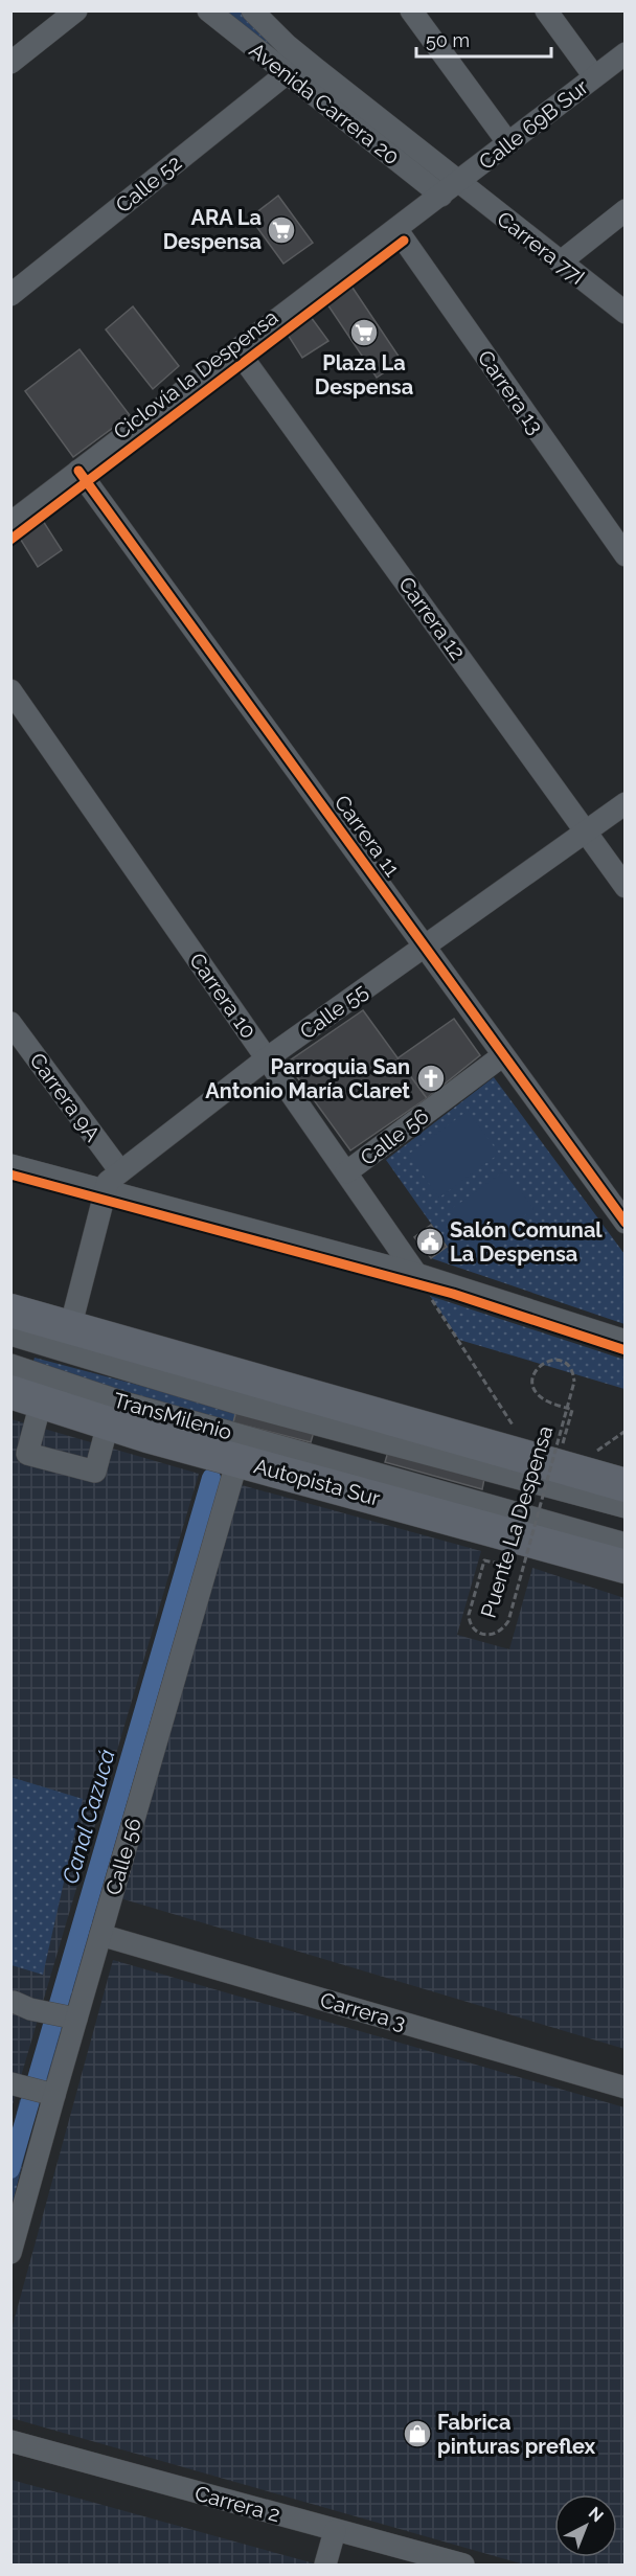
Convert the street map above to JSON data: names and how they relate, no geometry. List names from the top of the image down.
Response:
{
  "streets": {
    "highway": ["Autopista Sur"],
    "street": [
      "Avenida Carrera 20",
      "Calle 69B Sur",
      "Calle 52",
      "Carrera 77I",
      "Carrera 13",
      "Carrera 12",
      "Carrera 11",
      "Carrera 10",
      "Calle 55",
      "Carrera 9A",
      "Calle 56",
      "TransMilenio",
      "Carrera 3",
      "Carrera 2"
    ],
    "path": ["Puente La Despensa"],
    "cycle path": ["Ciclovía la Despensa"]
  },
  "crossings": [
    ["Avenida Carrera 20", "Calle 69B Sur"],
    ["Avenida Carrera 20", "Calle 52"],
    ["Avenida Carrera 20", "Carrera 77I"],
    ["Calle 69B Sur", "Carrera 77I"],
    ["Calle 69B Sur", "Carrera 13"],
    ["Calle 69B Sur", "Carrera 12"],
    ["Calle 69B Sur", "Carrera 11"],
    ["Carrera 12", "Calle 55"],
    ["Carrera 11", "Calle 55"],
    ["Carrera 11", "Calle 56"],
    ["Carrera 10", "Calle 55"],
    ["Carrera 10", "Calle 56"],
    ["Calle 55", "Carrera 9A"],
    ["Calle 56", "Autopista Sur"],
    ["Calle 56", "Carrera 3"]
  ],
  "water": ["Canal Cazucá"],
  "places": {
    "supermarket": ["ARA La Despensa", "Plaza La Despensa"],
    "church": ["Parroquia San Antonio María Claret"],
    "public building": ["Salón Comunal La Despensa"],
    "shop": ["Fabrica pinturas preflex"]
  },
  "scale_bar": "50 m",
  "north": "top right"
}
